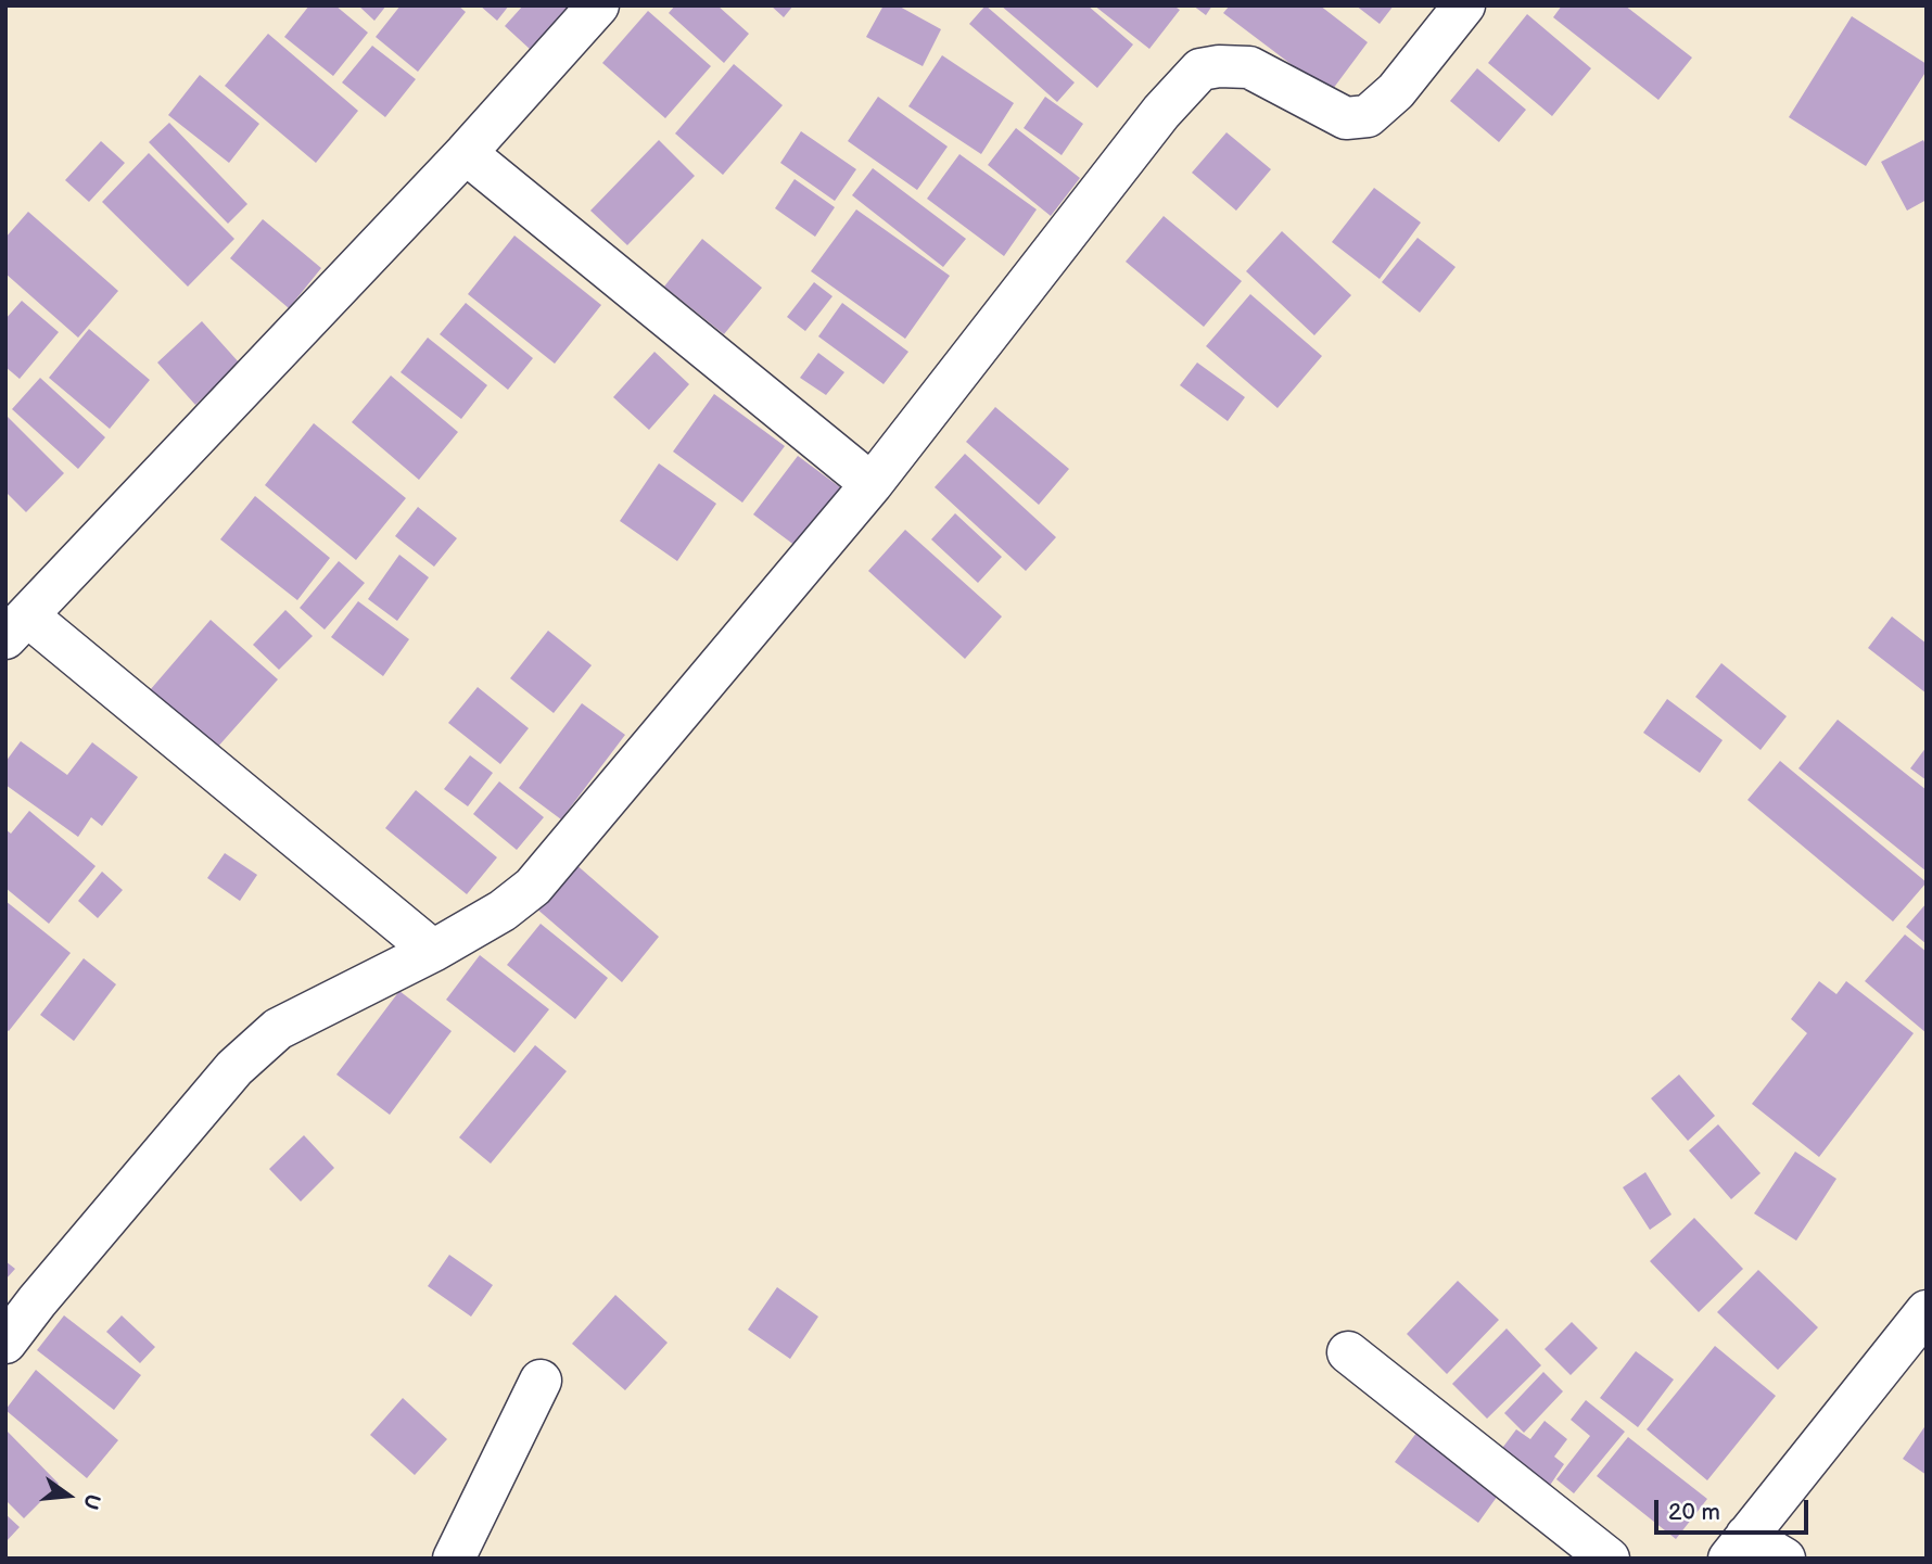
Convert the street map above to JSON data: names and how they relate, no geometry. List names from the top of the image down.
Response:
{
  "scale_bar": "20 m",
  "north": "right"
}
